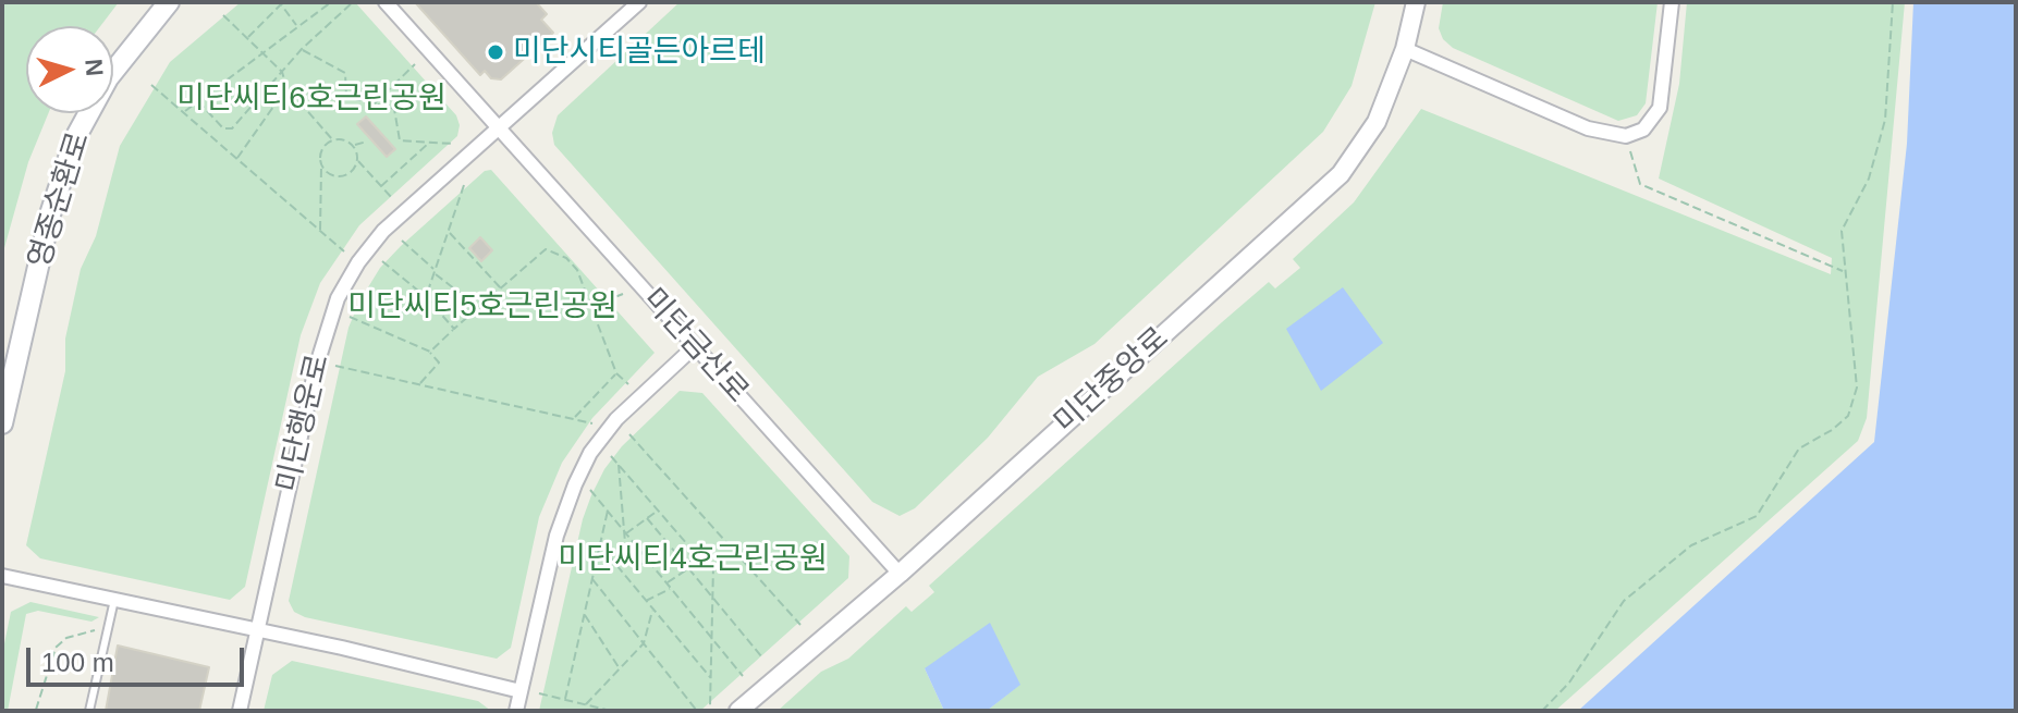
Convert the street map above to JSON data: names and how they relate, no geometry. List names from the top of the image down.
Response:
{
  "streets": {
    "main road": ["영종순환로"],
    "street": ["미단금산로", "미단중앙로", "미단행운로"]
  },
  "crossings": [
    ["미단금산로", "미단중앙로"],
    ["미단금산로", "미단행운로"]
  ],
  "parks": ["미단씨티6호근린공원", "미단씨티5호근린공원", "미단씨티4호근린공원"],
  "places": ["미단시티골든아르테"],
  "scale_bar": "100 m",
  "north": "right"
}
